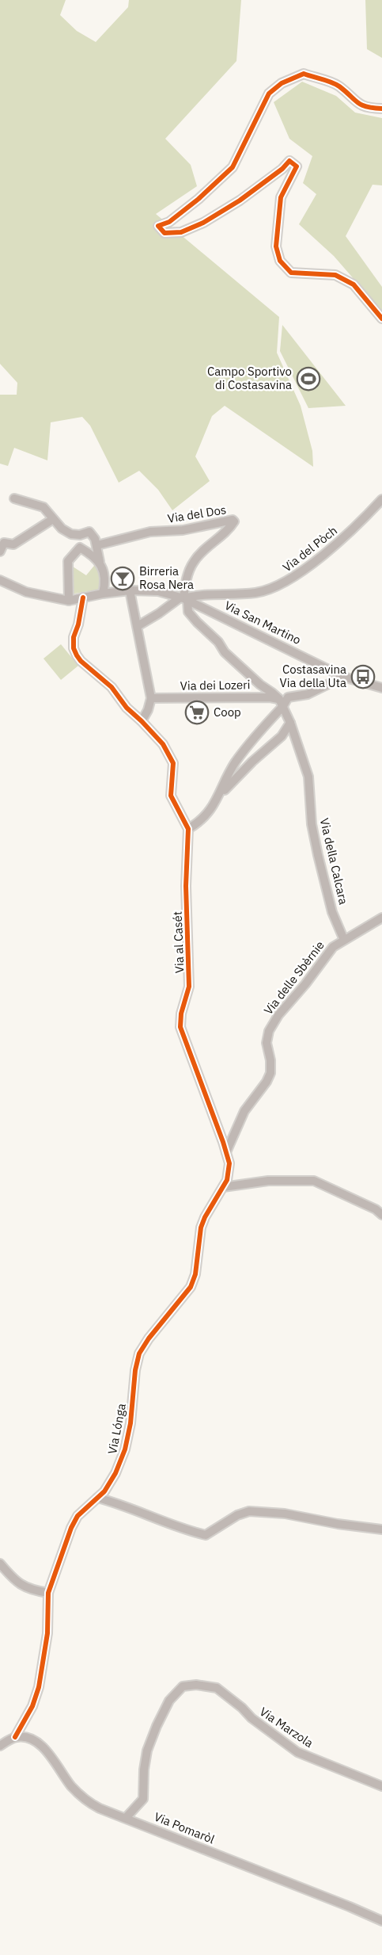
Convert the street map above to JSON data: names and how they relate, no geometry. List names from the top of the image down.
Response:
{
  "streets": {
    "street": [
      "Via del Dos",
      "Via del Pòch",
      "Via San Martino",
      "Via dei Lozeri",
      "Via della Calcara",
      "Via al Casét",
      "Via delle Sbèrnie",
      "Via Lónga",
      "Via Marzola",
      "Via Pomaròl"
    ]
  },
  "crossings": [
    ["Via del Dos", "Via del Pòch"],
    ["Via del Dos", "Via San Martino"],
    ["Via del Dos", "Via della Calcara"],
    ["Via del Pòch", "Via San Martino"],
    ["Via del Pòch", "Via della Calcara"],
    ["Via San Martino", "Via della Calcara"],
    ["Via dei Lozeri", "Via della Calcara"],
    ["Via della Calcara", "Via delle Sbèrnie"],
    ["Via al Casét", "Via delle Sbèrnie"],
    ["Via al Casét", "Via Lónga"],
    ["Via delle Sbèrnie", "Via Lónga"],
    ["Via Lónga", "Via Pomaròl"],
    ["Via Marzola", "Via Pomaròl"]
  ],
  "places": {
    "sports": ["Campo Sportivo di Costasavina"],
    "bar": ["Birreria Rosa Nera"],
    "bus stop": ["Costasavina Via della Uta"],
    "supermarket": ["Coop"]
  }
}
